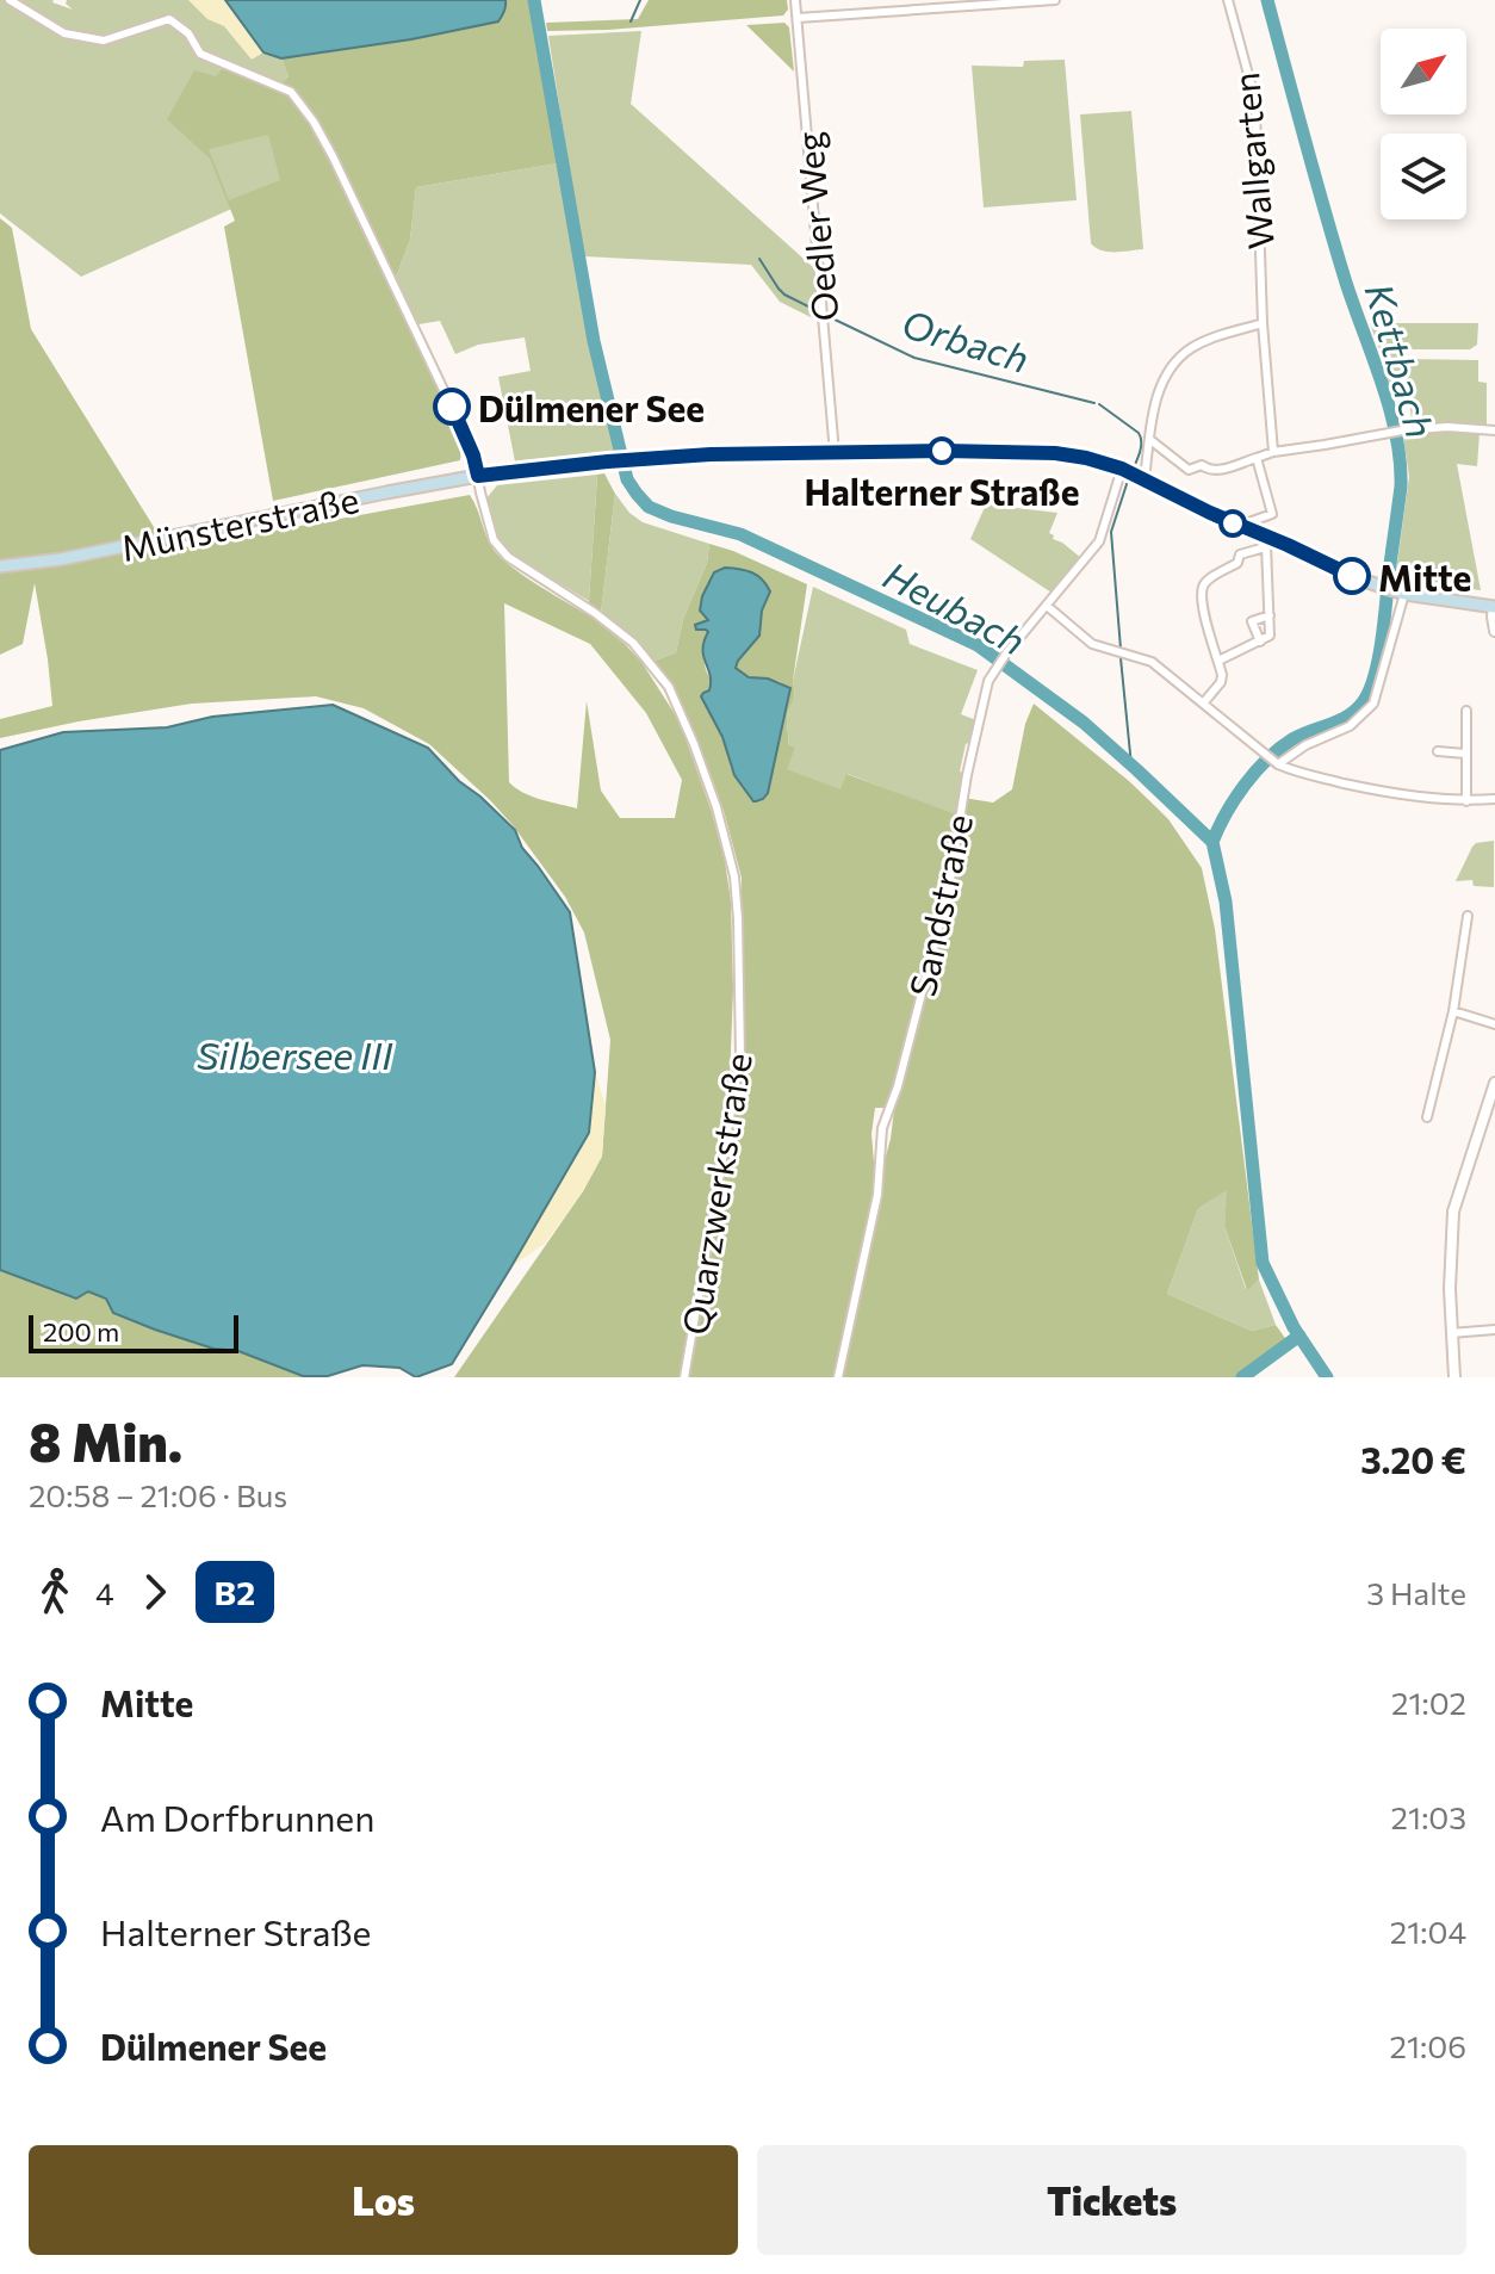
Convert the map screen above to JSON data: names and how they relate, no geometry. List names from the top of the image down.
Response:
{
  "streets": {
    "main road": ["Münsterstraße"],
    "street": [
      "Wallgarten",
      "Oedler Weg",
      "Sandstraße",
      "Quarzwerkstraße"
    ]
  },
  "crossings": [
    ["Münsterstraße", "Quarzwerkstraße"]
  ],
  "water": [
    "Orbach",
    "Kettbach",
    "Heubach",
    "Silbersee III"
  ],
  "places": ["Dülmener See", "Halterner Straße", "Mitte"],
  "lines": ["bus line B2"],
  "scale_bar": "200 m",
  "north": "top right",
  "page": {
    "scale": "200 m",
    "heading": ["8 Min.", "20:58 – 21:06 · Bus", "3.20 €"],
    "legs": ["4", "B2", "3 Halte"],
    "list": [
      {
        "name": "Mitte",
        "value": "21:02"
      },
      {
        "name": "Am Dorfbrunnen",
        "value": "21:03"
      },
      {
        "name": "Halterner Straße",
        "value": "21:04"
      },
      {
        "name": "Dülmener See",
        "value": "21:06"
      }
    ],
    "buttons": ["Los", "Tickets"]
  }
}
